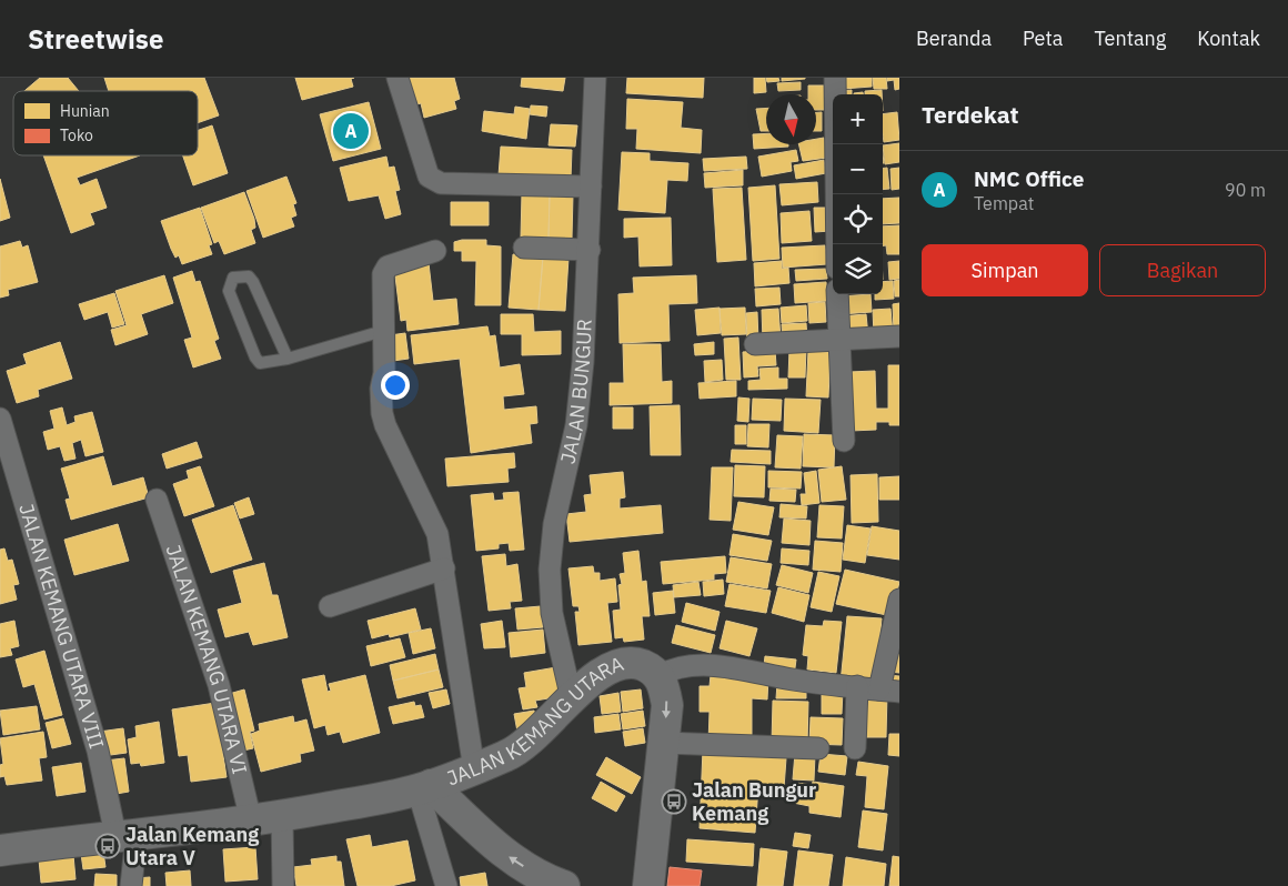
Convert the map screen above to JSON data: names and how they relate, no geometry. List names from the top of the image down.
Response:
{
  "streets": {
    "street": [
      "JALAN BUNGUR",
      "JALAN KEMANG UTARA VIII",
      "JALAN KEMANG UTARA VI",
      "JALAN KEMANG UTARA"
    ]
  },
  "crossings": [
    ["JALAN BUNGUR", "JALAN KEMANG UTARA"],
    ["JALAN KEMANG UTARA VIII", "JALAN KEMANG UTARA"],
    ["JALAN KEMANG UTARA VI", "JALAN KEMANG UTARA"]
  ],
  "places": {
    "bus stop": ["Jalan Bungur Kemang", "Jalan Kemang Utara V"]
  },
  "legend": ["Hunian", "Toko"],
  "north": "bottom",
  "page": {
    "header": "Streetwise",
    "nav": [
      "Beranda",
      "Peta",
      "Tentang",
      "Kontak"
    ],
    "heading": "Terdekat",
    "map_buttons": ["+", "−"],
    "pins": "A",
    "list": [
      {
        "mark": "A",
        "name": "NMC Office",
        "note": "Tempat",
        "value": "90 m"
      }
    ],
    "buttons": ["Simpan", "Bagikan"]
  }
}
